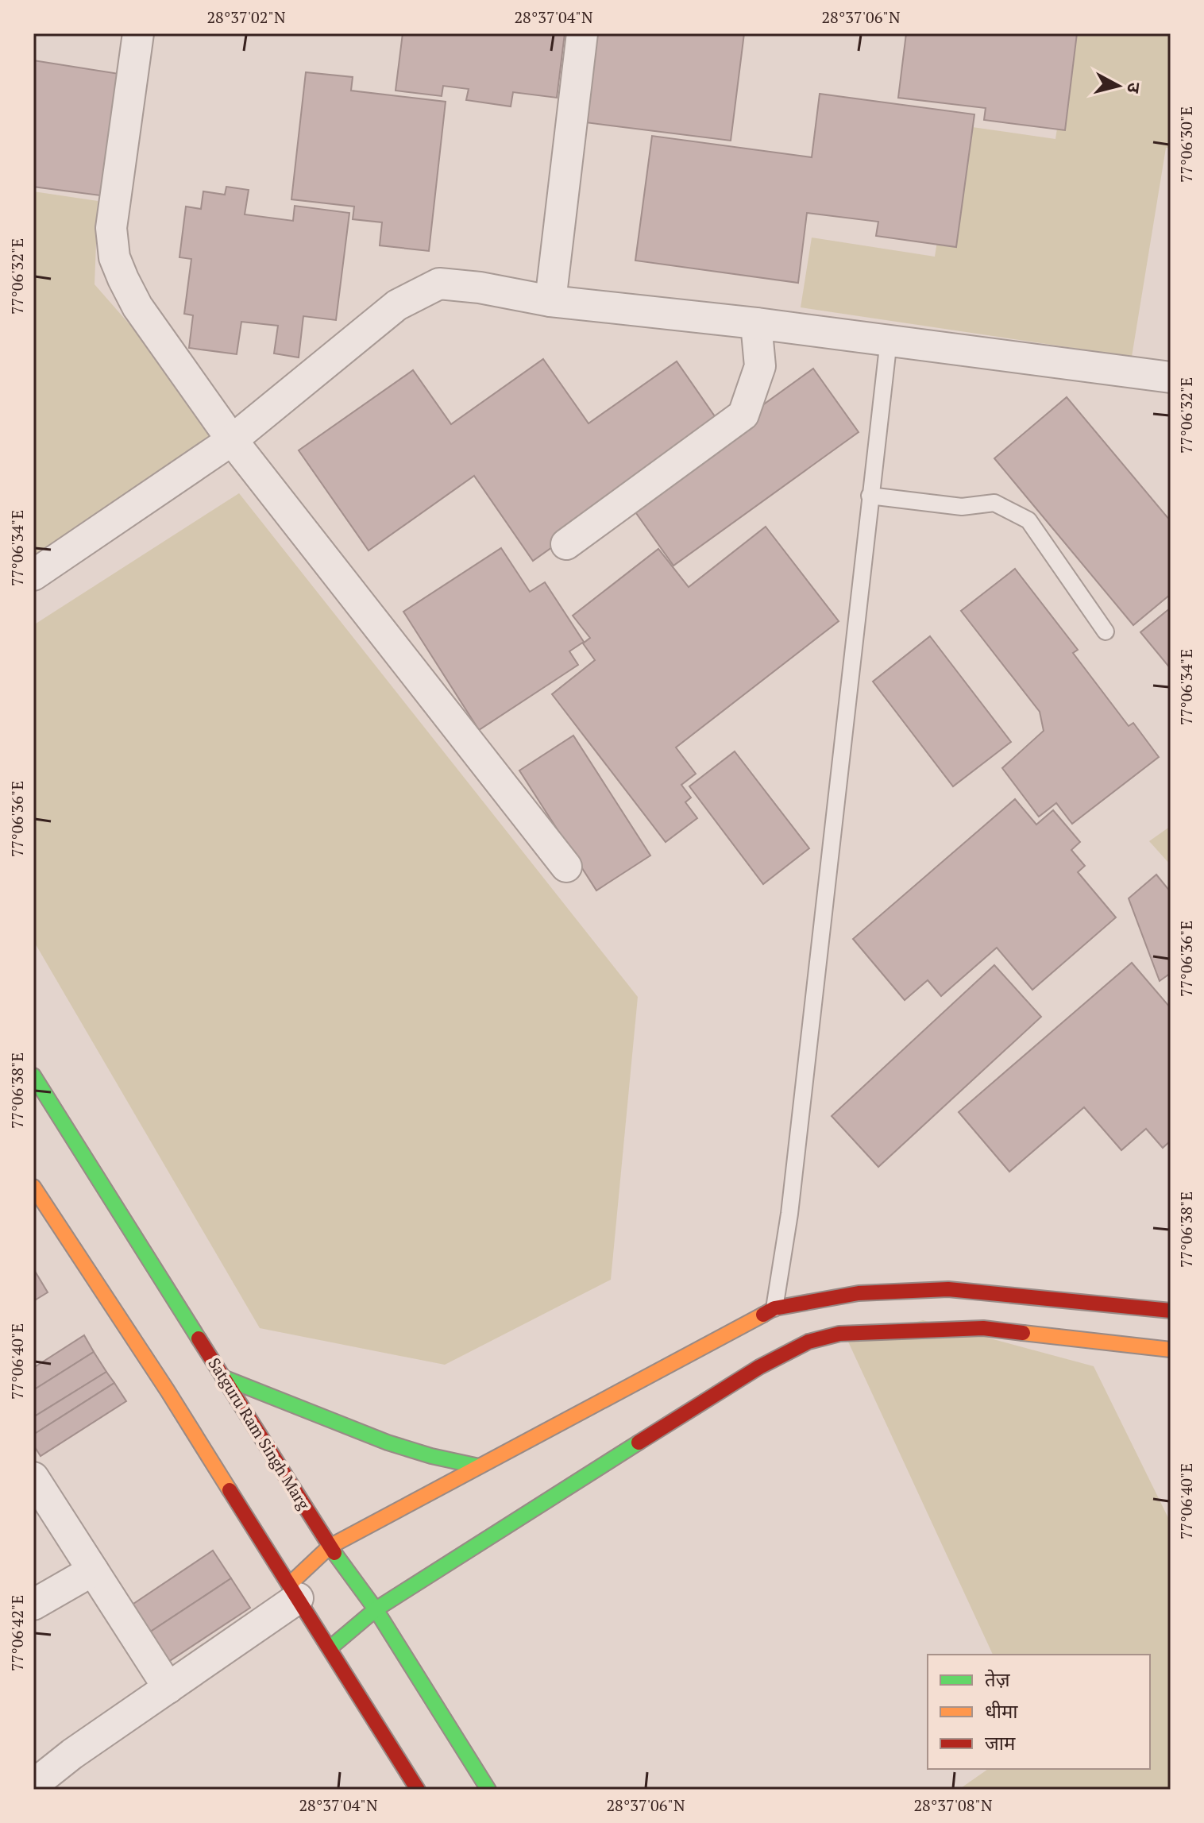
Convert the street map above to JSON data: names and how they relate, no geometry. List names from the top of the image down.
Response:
{
  "streets": {
    "street": ["Satguru Ram Singh Marg"]
  },
  "legend": ["तेज़", "धीमा", "जाम"],
  "north": "right",
  "coordinates": [
    "28°37'02\"N",
    "28°37'04\"N",
    "28°37'06\"N",
    "77°06'30\"E",
    "77°06'32\"E",
    "77°06'34\"E",
    "77°06'36\"E",
    "77°06'38\"E",
    "77°06'40\"E",
    "77°06'42\"E",
    "28°37'08\"N"
  ]
}
